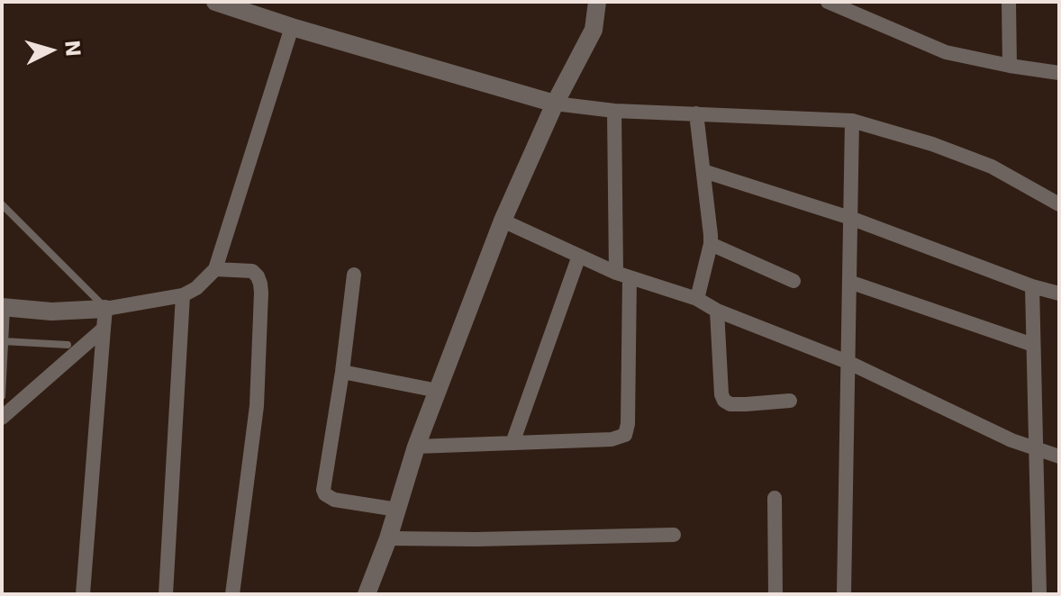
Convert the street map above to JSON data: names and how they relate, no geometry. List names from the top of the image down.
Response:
{
  "north": "right"
}
